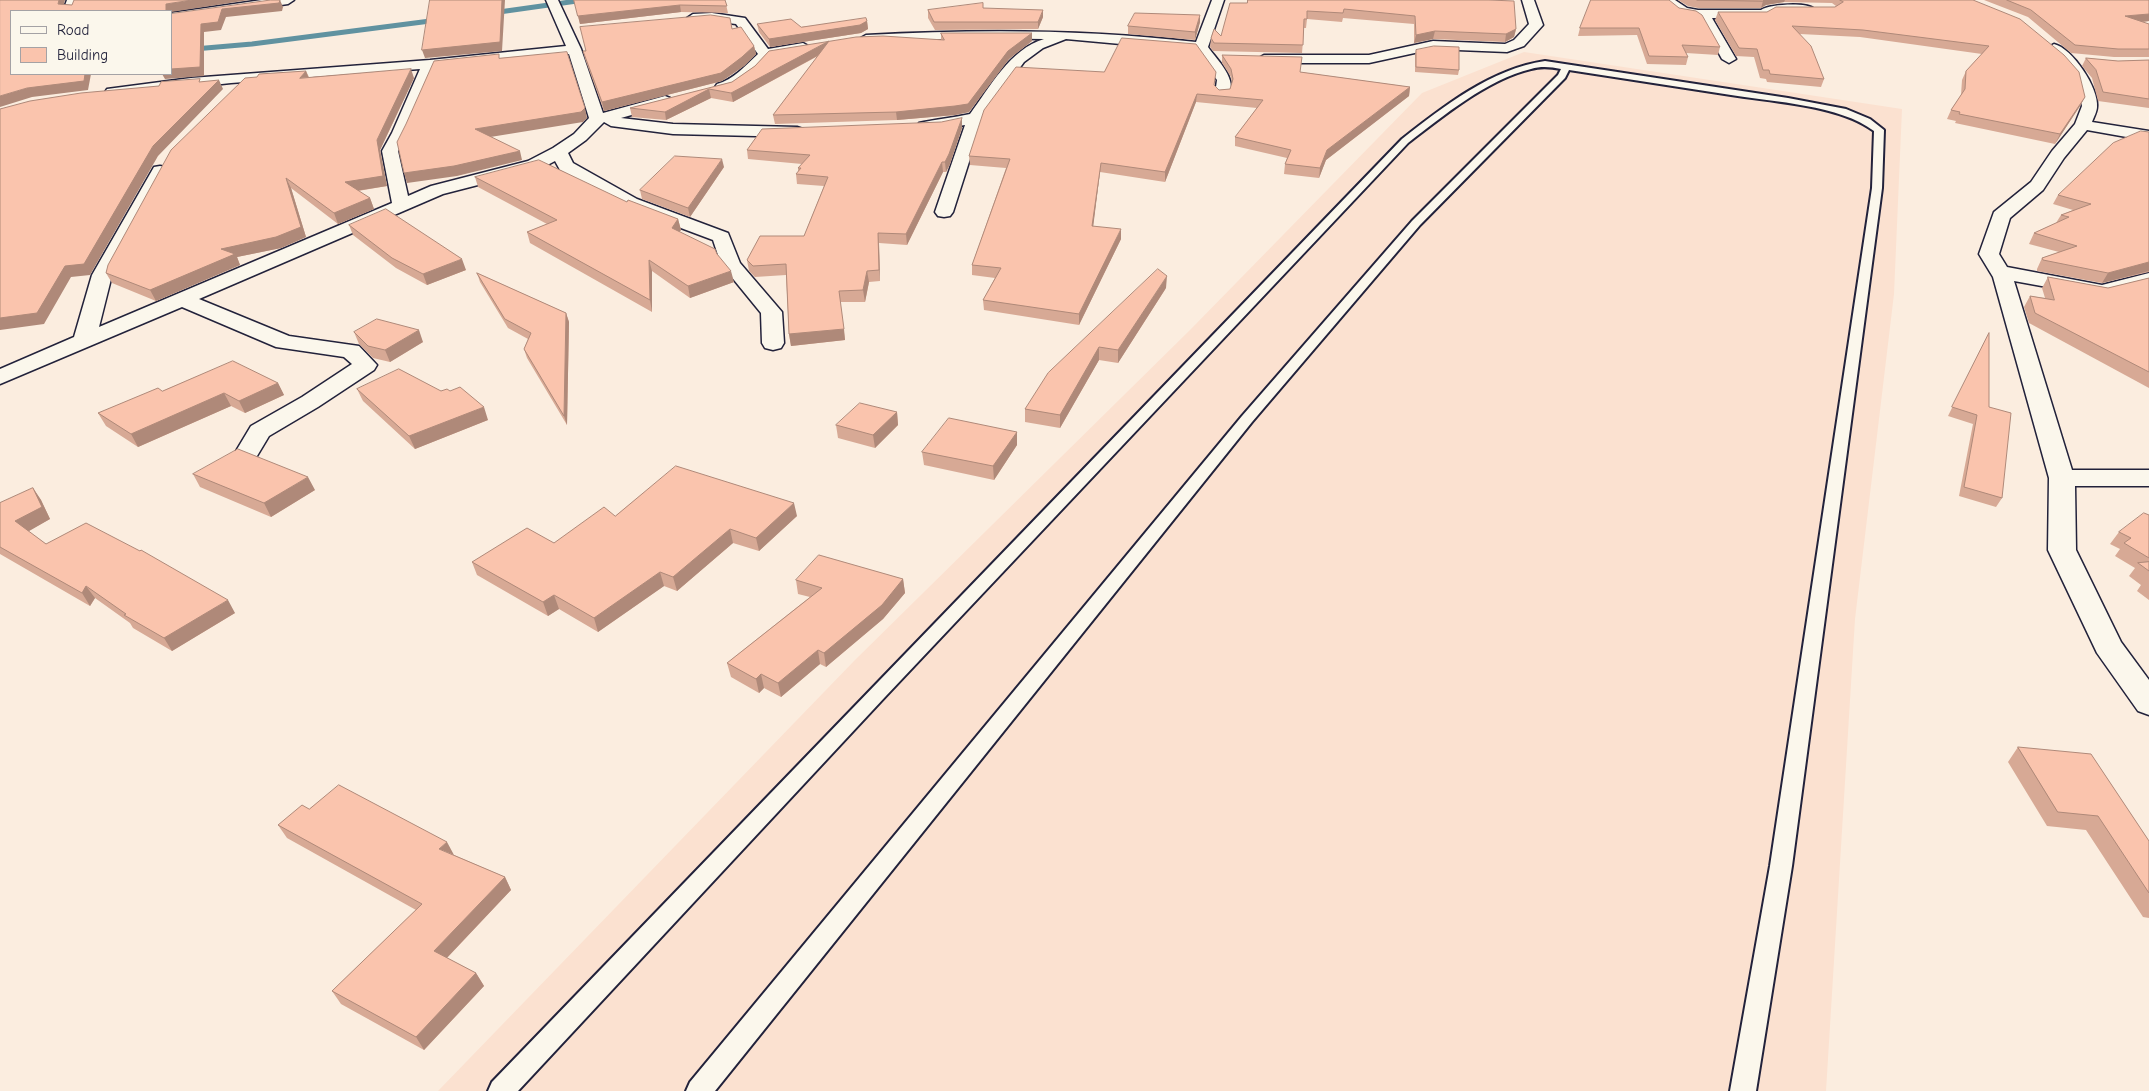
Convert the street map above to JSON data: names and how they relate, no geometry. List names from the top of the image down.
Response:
{
  "legend": ["Road", "Building"]
}
